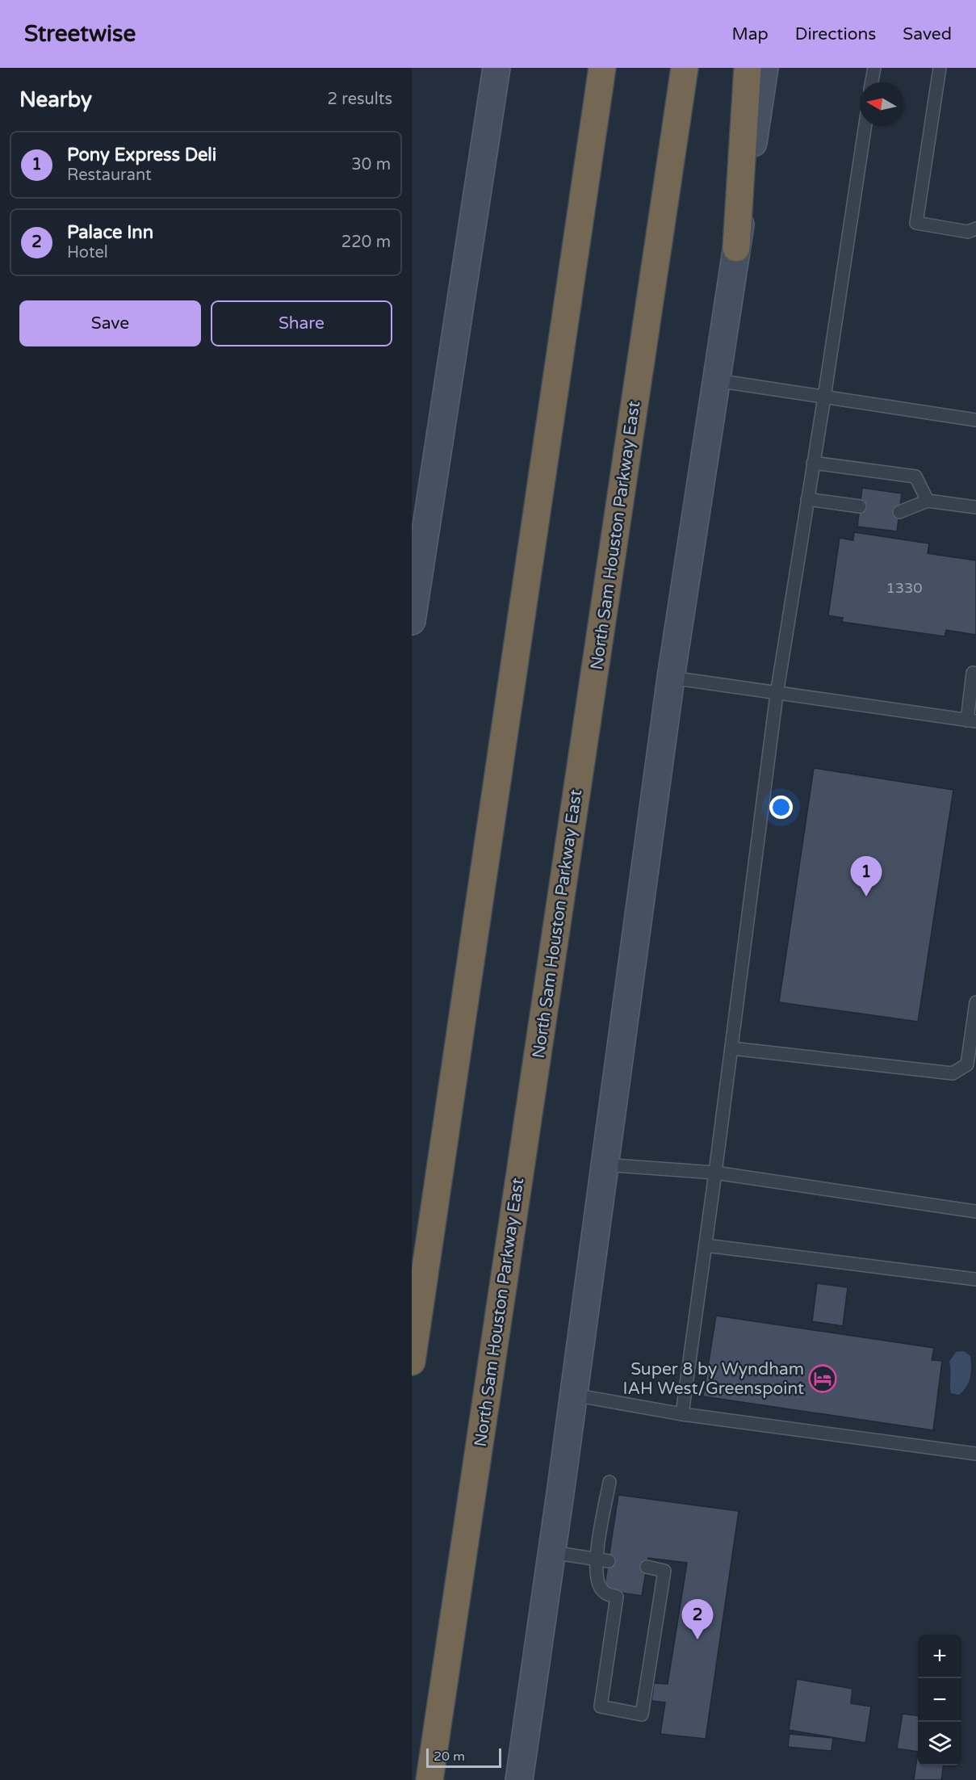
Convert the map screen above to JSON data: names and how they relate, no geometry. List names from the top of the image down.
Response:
{
  "streets": {
    "highway": ["North Sam Houston Parkway East"]
  },
  "places": {
    "hotel": ["Super 8 by Wyndham IAH West/Greenspoint"]
  },
  "house_numbers": ["1330"],
  "scale_bar": "20 m",
  "north": "left",
  "page": {
    "header": "Streetwise",
    "nav": ["Map", "Directions", "Saved"],
    "heading": ["Nearby", "2 results"],
    "list": [
      {
        "mark": "1",
        "name": "Pony Express Deli",
        "note": "Restaurant",
        "value": "30 m"
      },
      {
        "mark": "2",
        "name": "Palace Inn",
        "note": "Hotel",
        "value": "220 m"
      }
    ],
    "buttons": ["Save", "Share"],
    "pins": ["1", "2"],
    "map_buttons": ["+", "−"],
    "scale": "20 m"
  }
}
